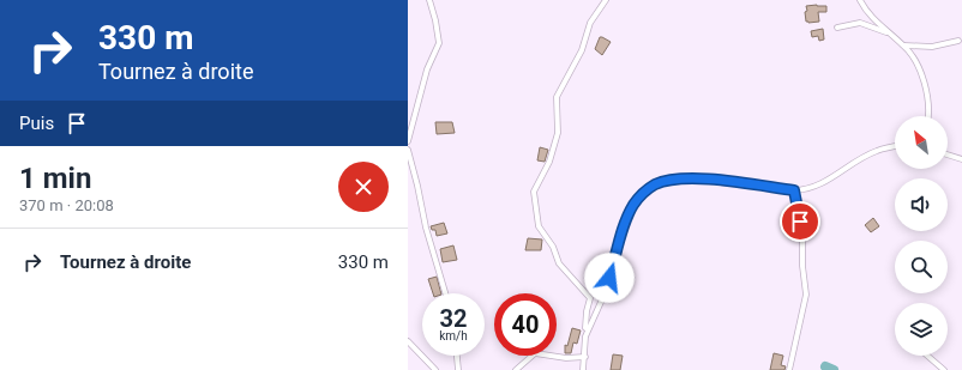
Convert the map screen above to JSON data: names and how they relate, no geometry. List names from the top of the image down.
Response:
{
  "north": "top left",
  "page": {
    "turn": ["330 m", "Tournez à droite"],
    "then": "Puis",
    "heading": ["1 min", "370 m · 20:08"],
    "list": [
      {
        "name": "Tournez à droite",
        "value": "330 m"
      }
    ],
    "speed": "32 km/h",
    "limit": "40"
  }
}
